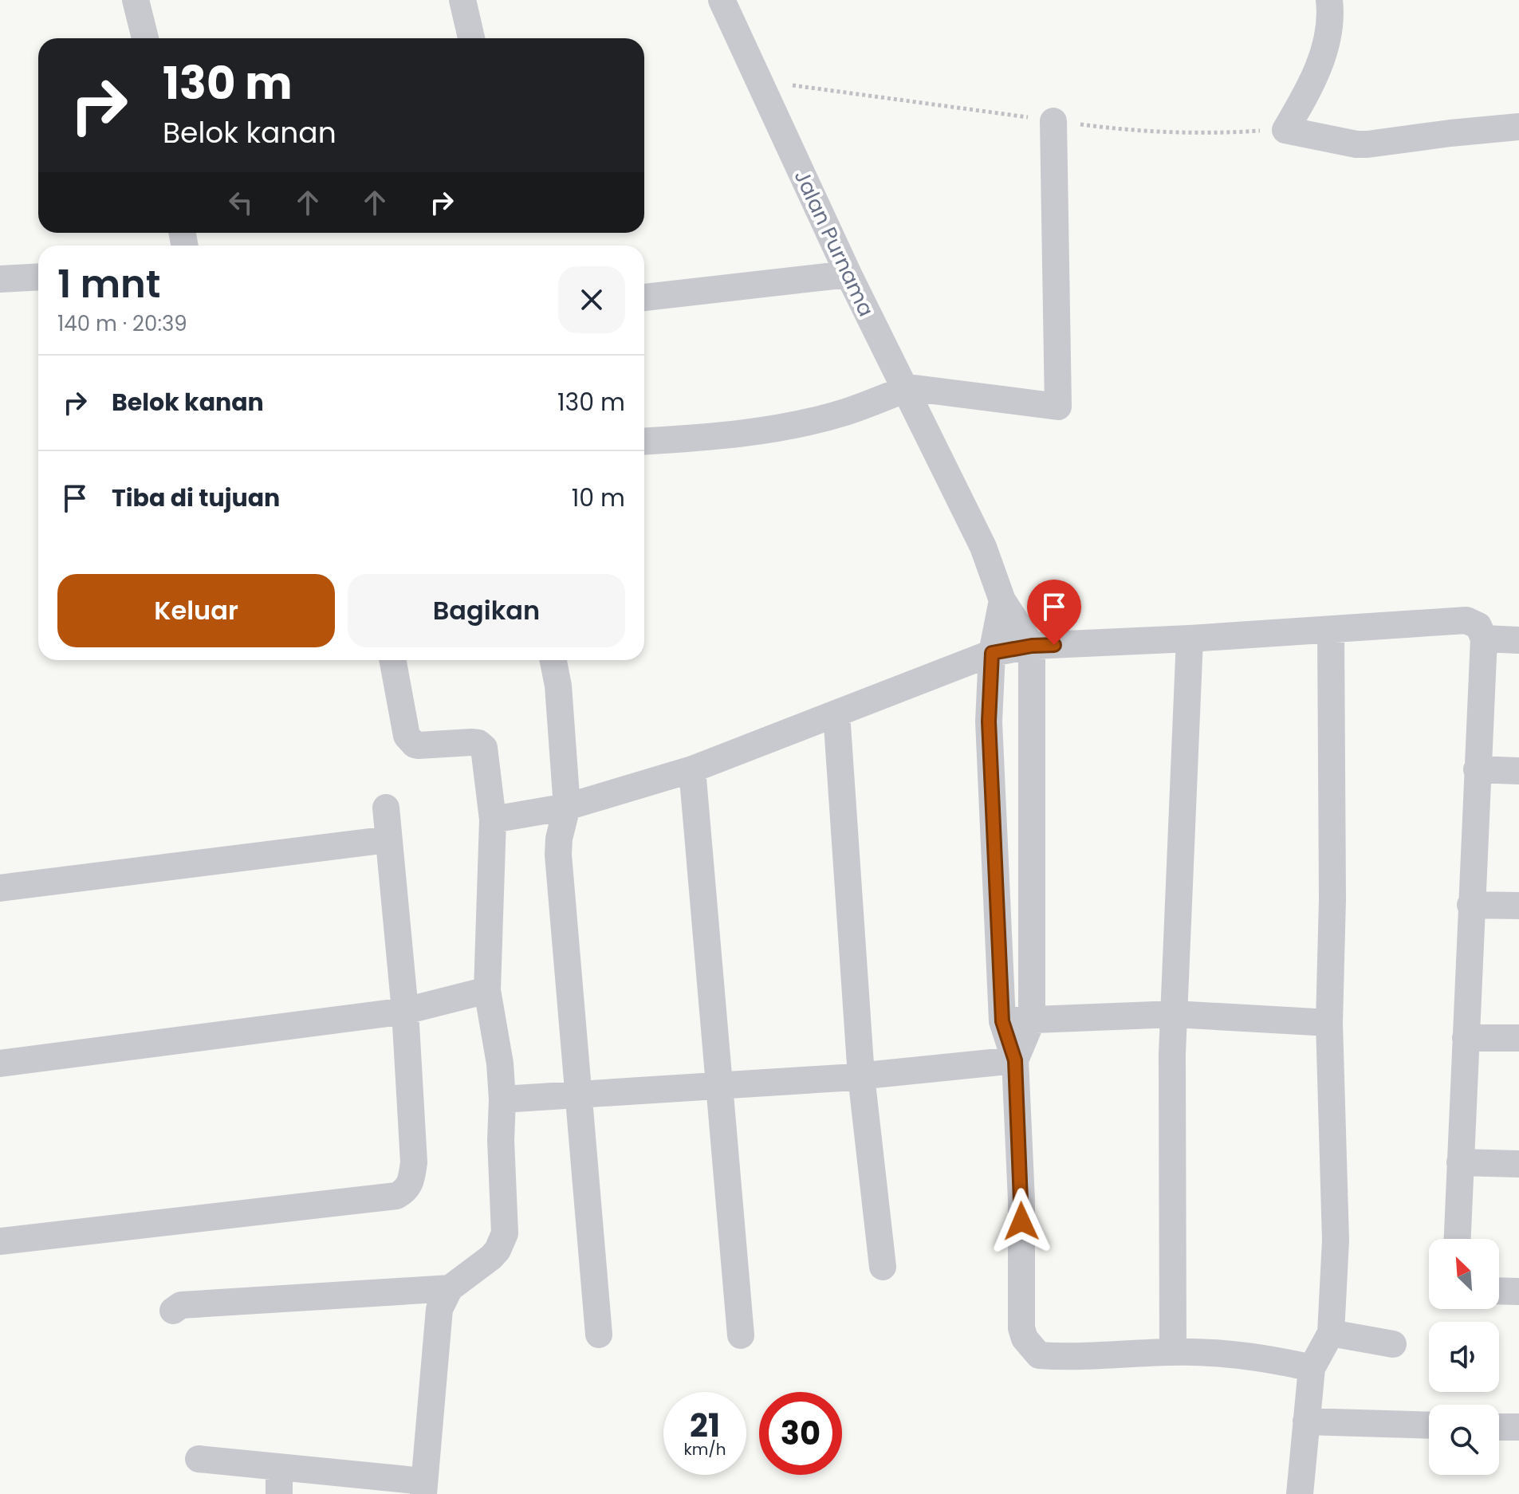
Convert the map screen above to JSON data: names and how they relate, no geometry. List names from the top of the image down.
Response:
{
  "streets": {
    "street": ["Jalan Purnama"]
  },
  "north": "top left",
  "page": {
    "turn": ["130 m", "Belok kanan"],
    "heading": ["1 mnt", "140 m · 20:39"],
    "list": [
      {
        "name": "Belok kanan",
        "value": "130 m"
      },
      {
        "name": "Tiba di tujuan",
        "value": "10 m"
      }
    ],
    "buttons": ["Keluar", "Bagikan"],
    "speed": "21 km/h",
    "limit": "30"
  }
}
